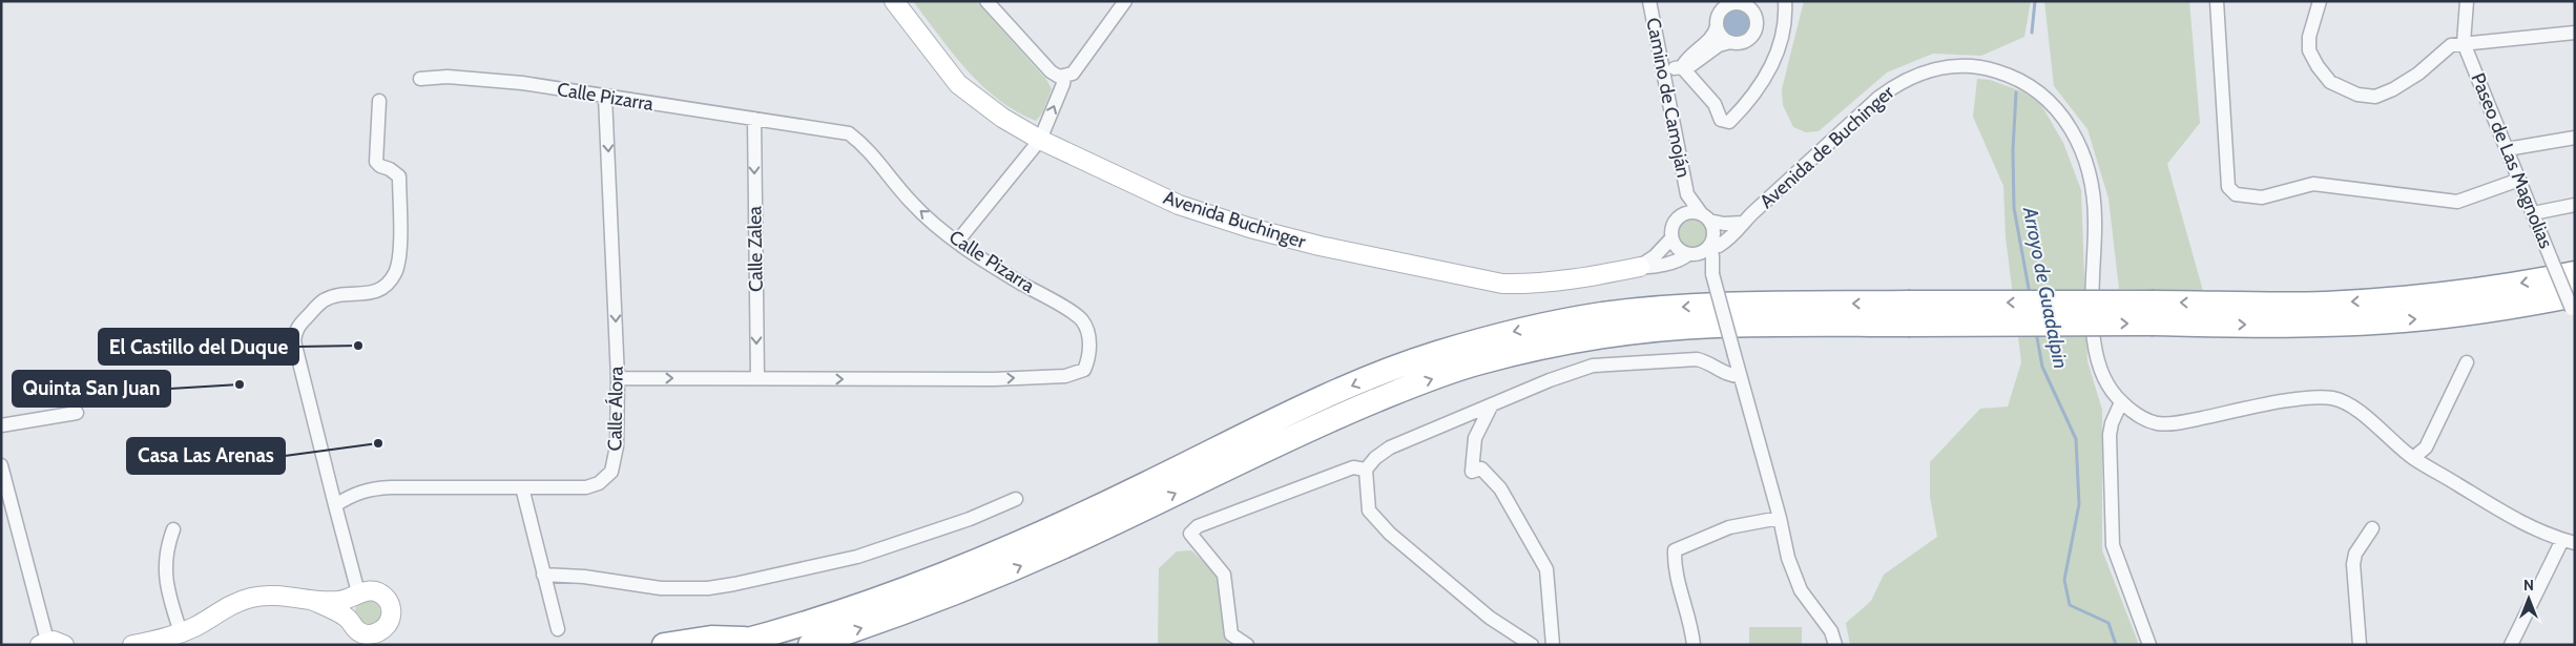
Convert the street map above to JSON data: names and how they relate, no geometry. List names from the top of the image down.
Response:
{
  "streets": {
    "street": [
      "Calle Pizarra",
      "Camino de Camoján",
      "Avenida de Buchinger",
      "Paseo de Las Magnolias",
      "Avenida Buchinger",
      "Calle Zalea",
      "Calle Álora"
    ]
  },
  "crossings": [
    ["Calle Pizarra", "Calle Zalea"],
    ["Calle Pizarra", "Calle Álora"],
    ["Camino de Camoján", "Avenida de Buchinger"],
    ["Camino de Camoján", "Avenida Buchinger"],
    ["Avenida de Buchinger", "Avenida Buchinger"]
  ],
  "one_way": ["Calle Zalea", "Calle Álora"],
  "water": ["Arroyo de Guadalpin"],
  "places": ["El Castillo del Duque", "Quinta San Juan", "Casa Las Arenas"],
  "north": "top"
}
